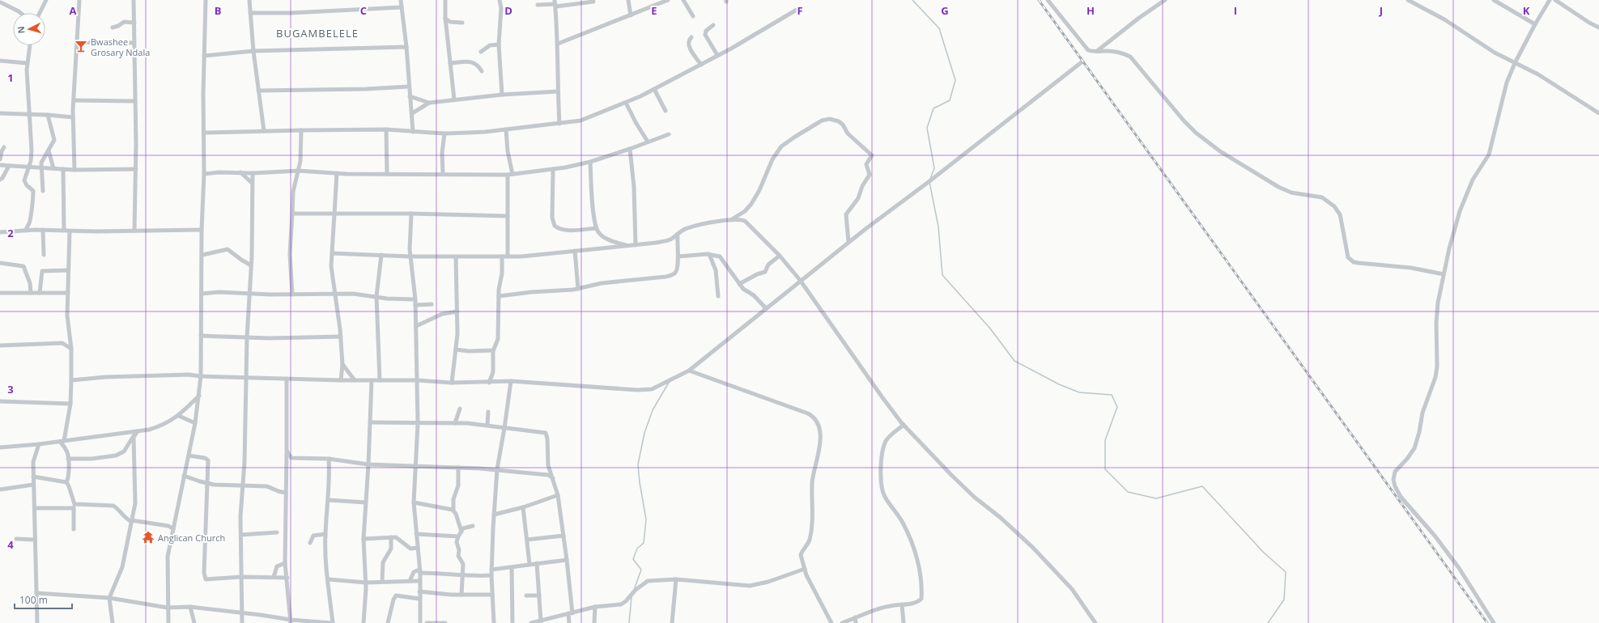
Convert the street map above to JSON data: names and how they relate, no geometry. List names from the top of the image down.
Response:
{
  "districts": ["BUGAMBELELE"],
  "places": {
    "bar": ["Bwashee Grosary Ndala"],
    "temple": ["Anglican Church"]
  },
  "scale_bar": "100 m",
  "north": "left",
  "grid": {
    "columns": [
      "A",
      "B",
      "C",
      "D",
      "E",
      "F",
      "G",
      "H",
      "I",
      "J",
      "K"
    ],
    "rows": [
      "1",
      "2",
      "3",
      "4"
    ]
  }
}
